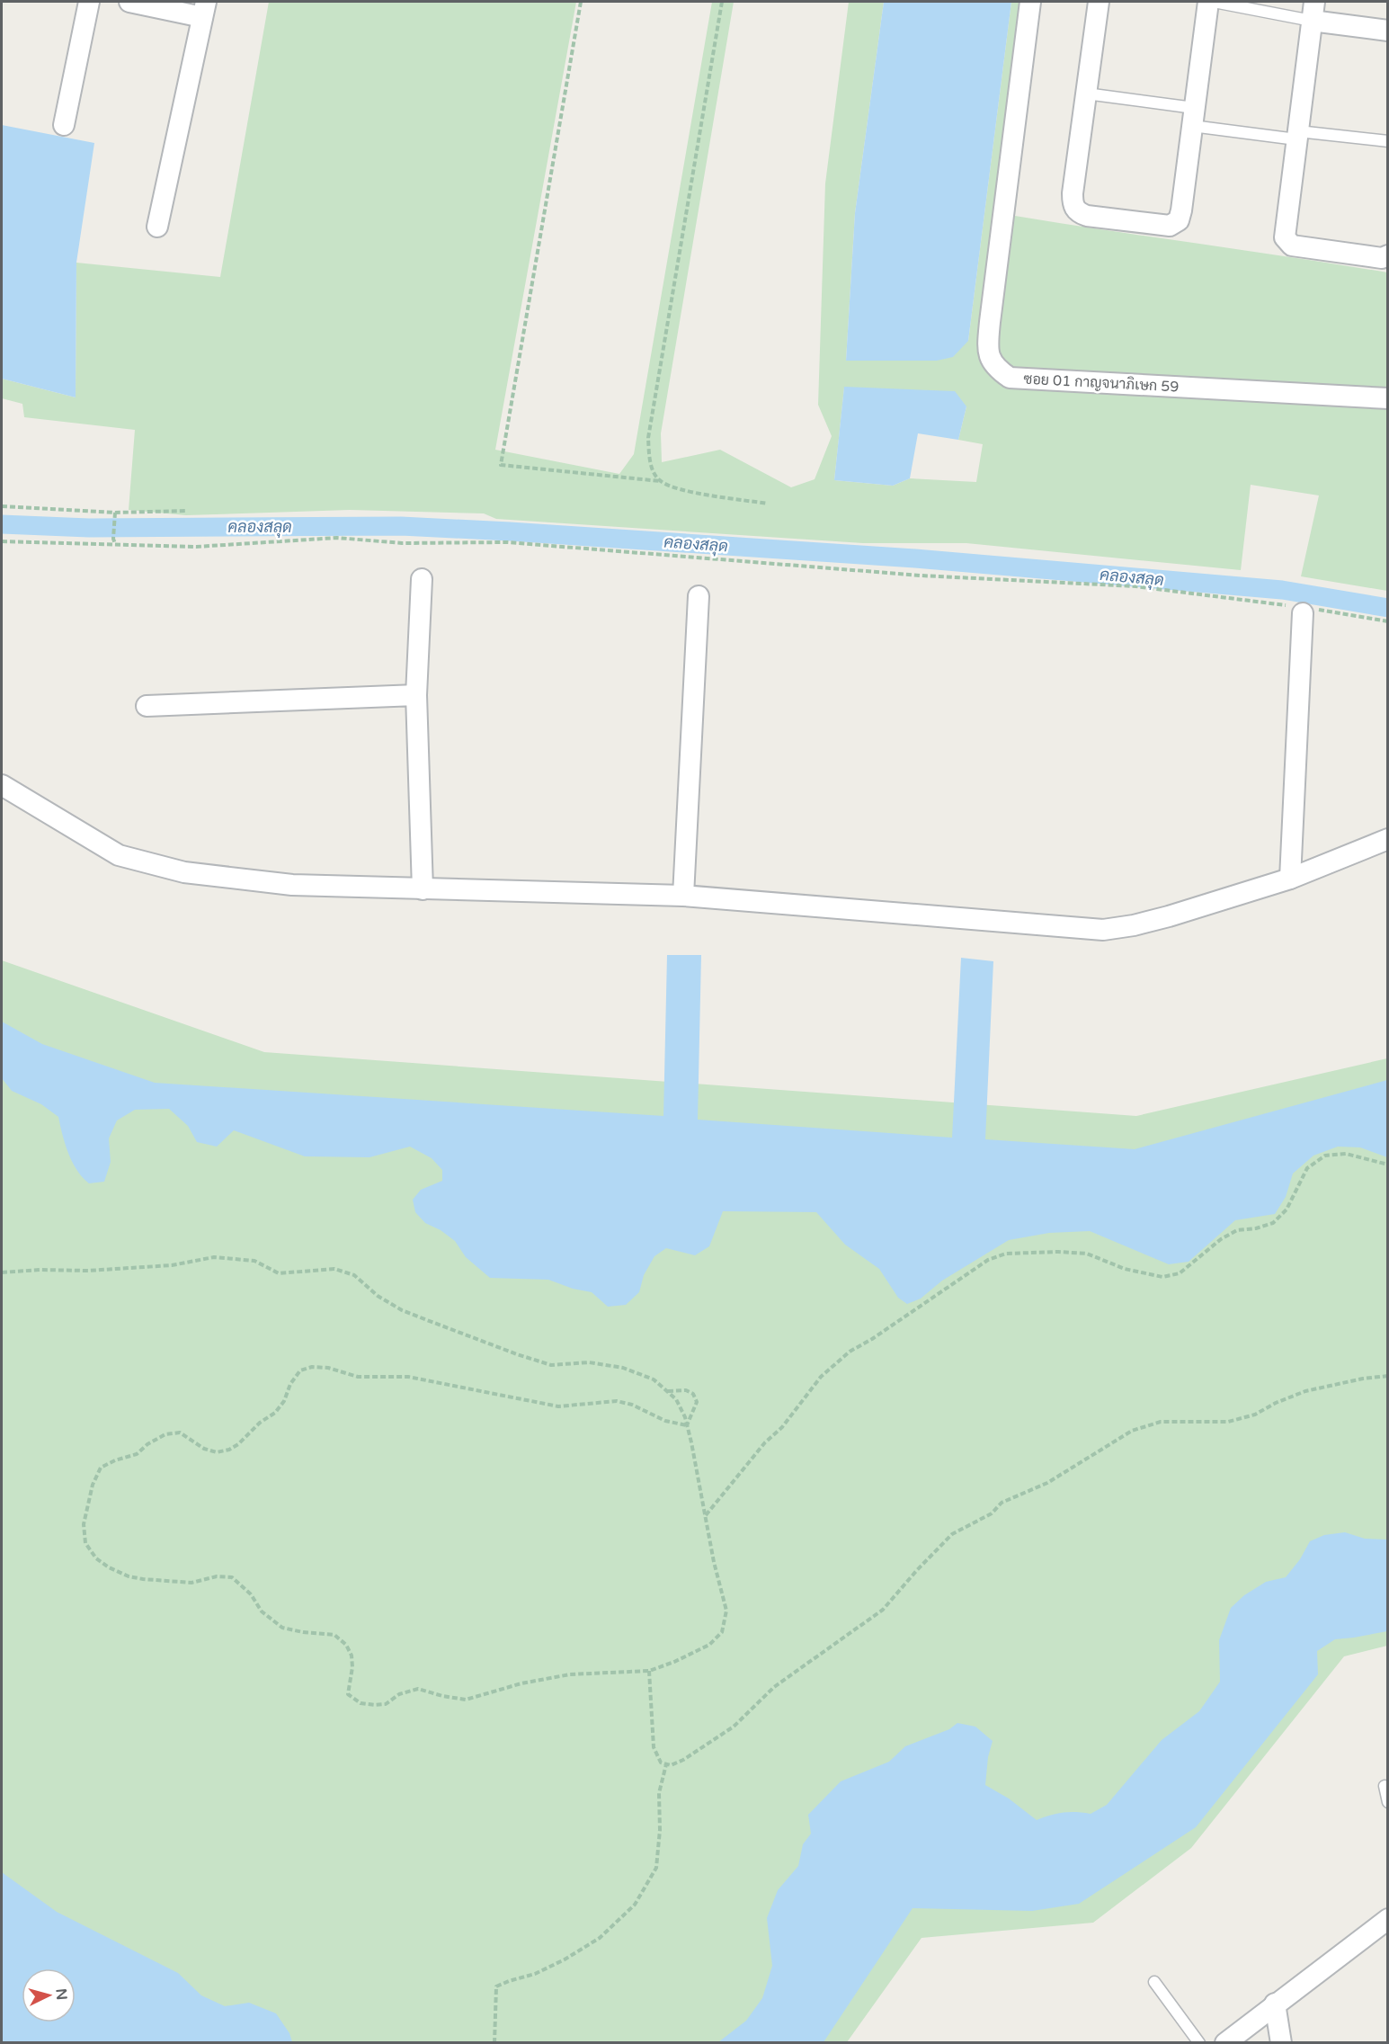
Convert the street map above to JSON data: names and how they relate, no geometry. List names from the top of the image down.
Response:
{
  "streets": {
    "street": ["ซอย 01 กาญจนาภิเษก 59"]
  },
  "water": ["คลองสลุด"],
  "north": "right"
}
